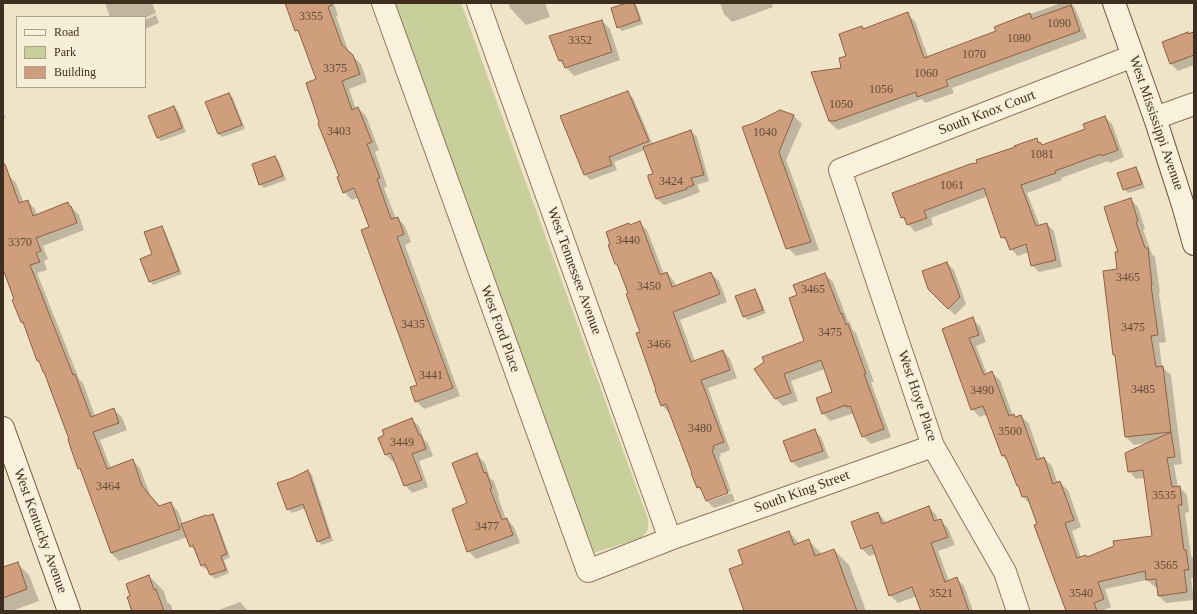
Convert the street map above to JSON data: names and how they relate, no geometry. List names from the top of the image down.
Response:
{
  "streets": {
    "street": [
      "South Knox Court",
      "West Mississippi Avenue",
      "West Tennessee Avenue",
      "West Ford Place",
      "West Hoye Place",
      "South King Street",
      "West Kentucky Avenue"
    ]
  },
  "crossings": [
    ["South Knox Court", "West Mississippi Avenue"],
    ["South Knox Court", "West Hoye Place"],
    ["West Tennessee Avenue", "West Ford Place"],
    ["West Tennessee Avenue", "South King Street"],
    ["West Ford Place", "South King Street"],
    ["West Hoye Place", "South King Street"]
  ],
  "house_numbers": [
    "3355",
    "1090",
    "1080",
    "3352",
    "1070",
    "3375",
    "1060",
    "1056",
    "1050",
    "3403",
    "1040",
    "1081",
    "3424",
    "1061",
    "3440",
    "3370",
    "3465",
    "3450",
    "3465",
    "3435",
    "3475",
    "3475",
    "3466",
    "3441",
    "3485",
    "3490",
    "3480",
    "3500",
    "3449",
    "3464",
    "3535",
    "3477",
    "3565",
    "3521",
    "3540"
  ],
  "legend": ["Road", "Park", "Building"]
}
